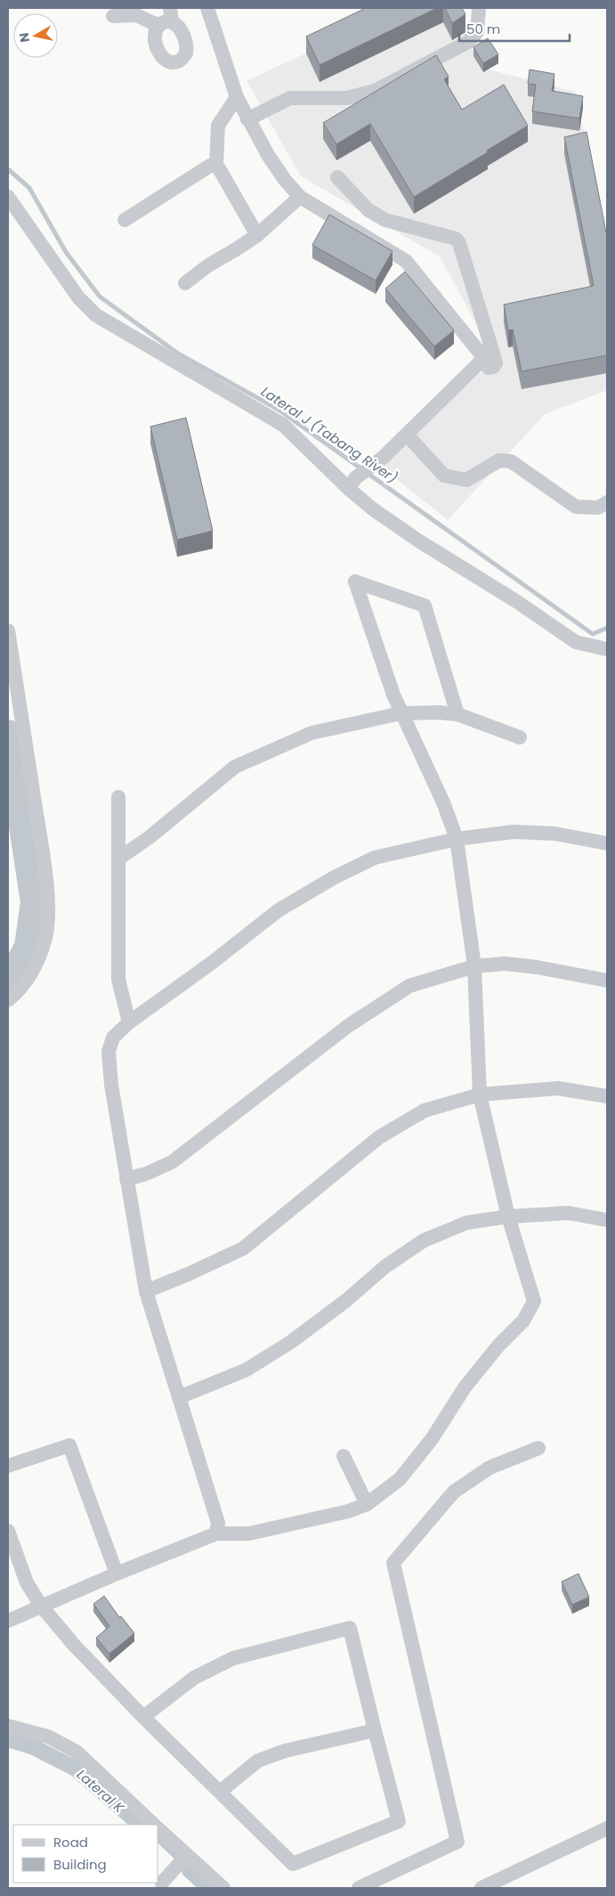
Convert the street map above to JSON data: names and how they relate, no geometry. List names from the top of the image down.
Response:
{
  "water": ["Lateral J (Tabang River)", "Lateral K"],
  "legend": ["Road", "Building"],
  "scale_bar": "50 m",
  "north": "left"
}
